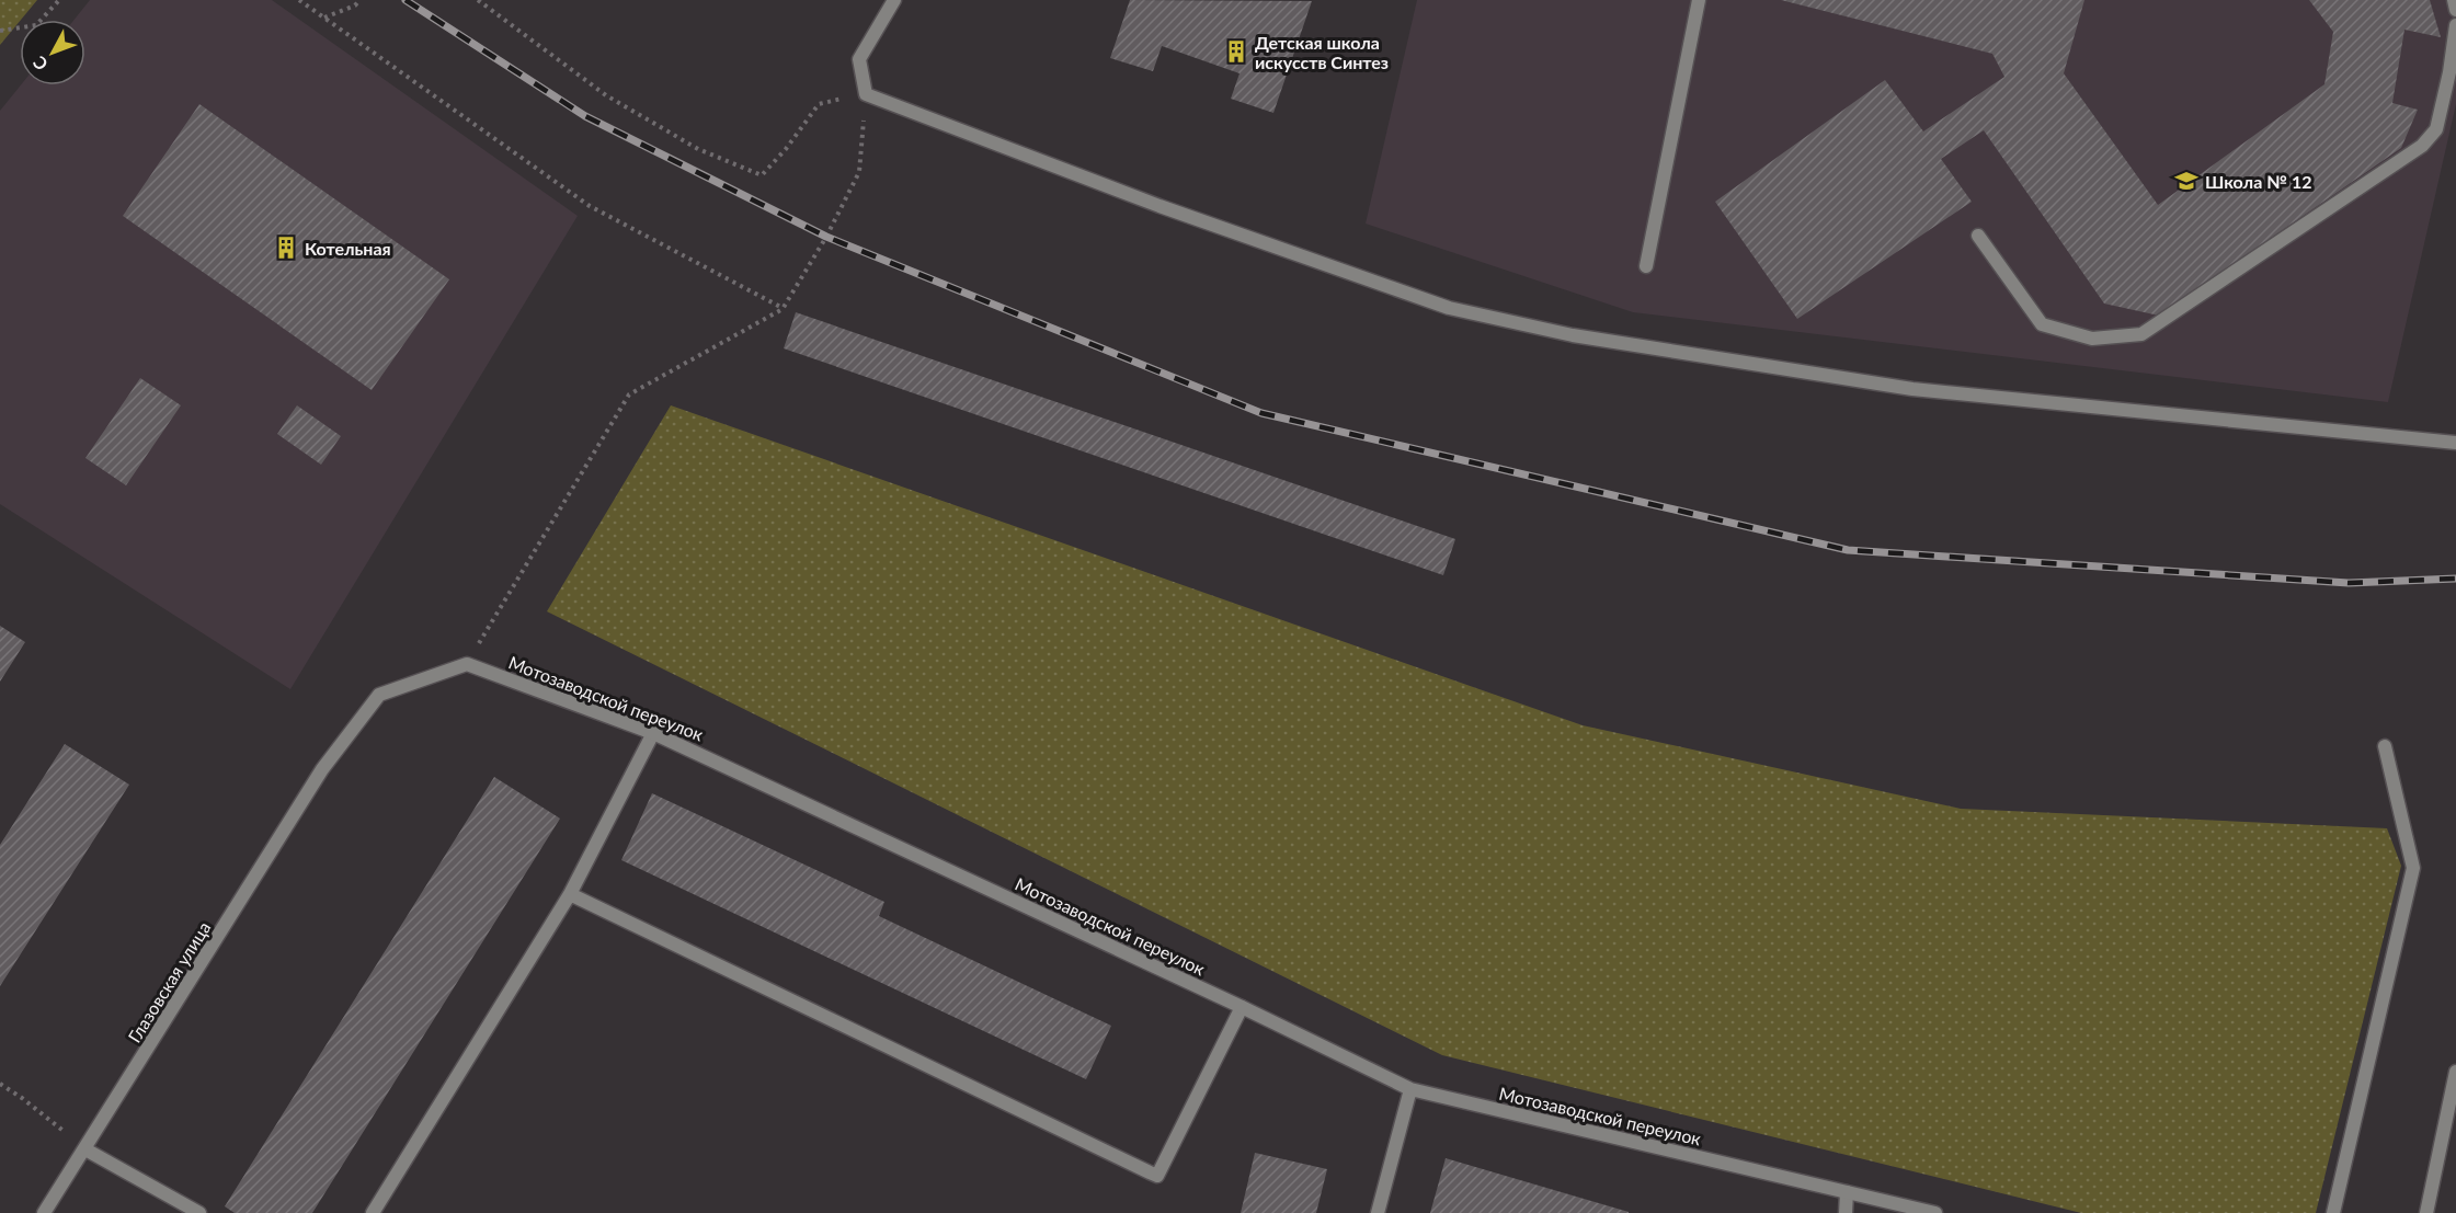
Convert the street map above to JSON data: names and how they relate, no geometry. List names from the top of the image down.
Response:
{
  "streets": {
    "street": ["Мотозаводской переулок", "Глазовская улица"]
  },
  "crossings": [
    ["Мотозаводской переулок", "Глазовская улица"]
  ],
  "places": {
    "building": ["Детская школа искусств Синтез", "Котельная"],
    "school or university": ["Школа № 12"]
  },
  "north": "bottom left"
}
